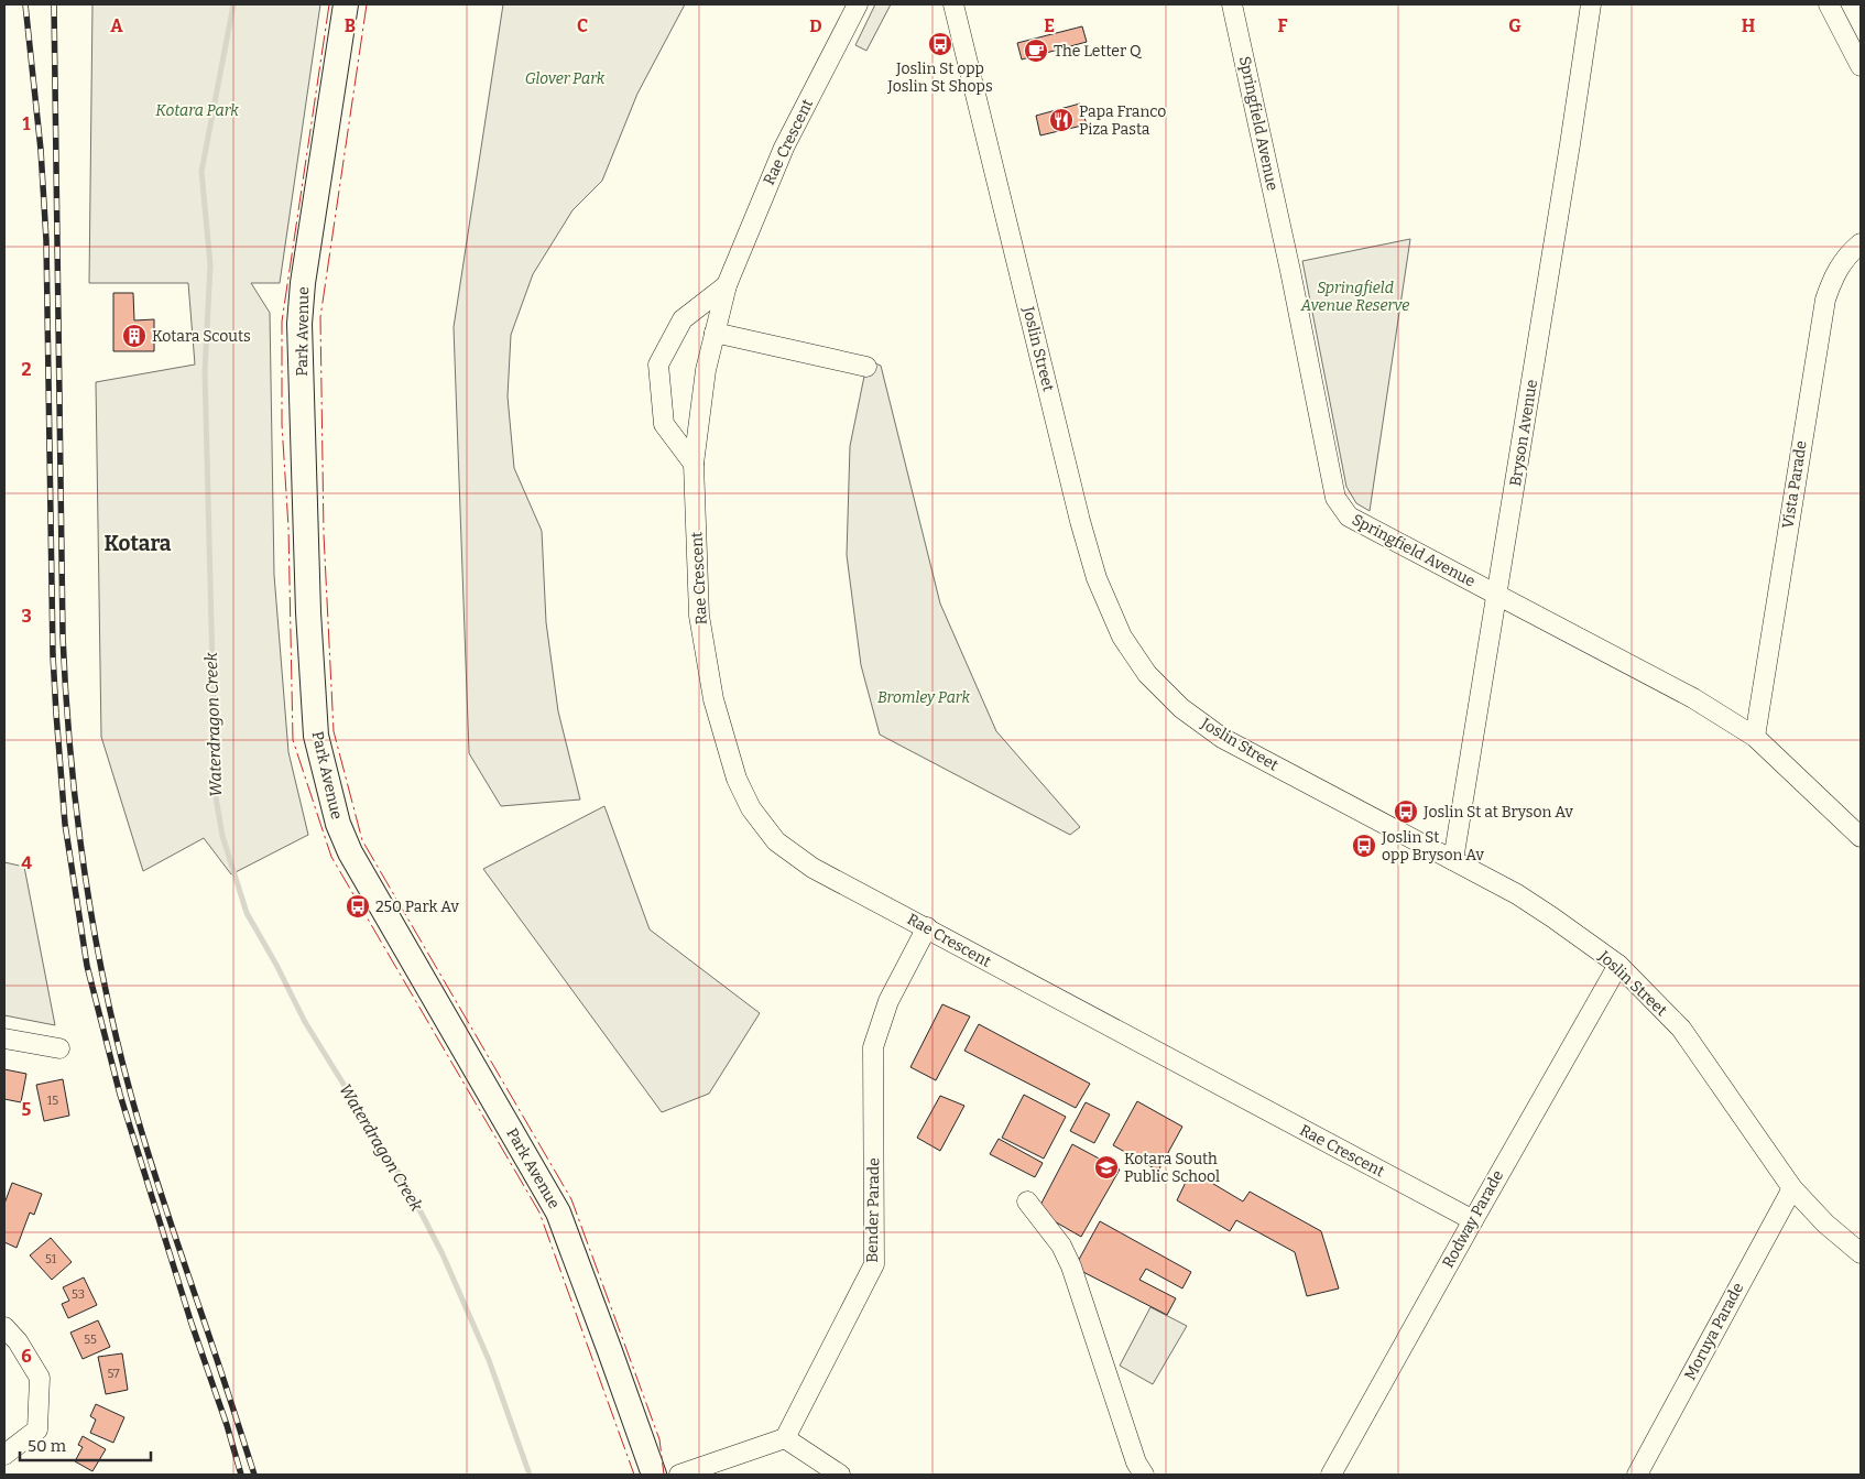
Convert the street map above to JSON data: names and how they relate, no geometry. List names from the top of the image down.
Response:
{
  "streets": {
    "main road": ["Park Avenue"],
    "street": [
      "Springfield Avenue",
      "Rae Crescent",
      "Joslin Street",
      "Bryson Avenue",
      "Vista Parade",
      "Bender Parade",
      "Rodway Parade",
      "Moruya Parade"
    ]
  },
  "crossings": [
    ["Springfield Avenue", "Bryson Avenue"],
    ["Springfield Avenue", "Vista Parade"],
    ["Rae Crescent", "Bender Parade"],
    ["Rae Crescent", "Rodway Parade"],
    ["Joslin Street", "Bryson Avenue"],
    ["Joslin Street", "Rodway Parade"],
    ["Joslin Street", "Moruya Parade"]
  ],
  "districts": ["Kotara"],
  "water": ["Waterdragon Creek"],
  "parks": [
    "Glover Park",
    "Kotara Park",
    "Springfield Avenue Reserve",
    "Bromley Park"
  ],
  "places": {
    "bus stop": [
      "Joslin St opp Joslin St Shops",
      "Joslin St at Bryson Av",
      "Joslin St opp Bryson Av",
      "250 Park Av"
    ],
    "cafe": ["The Letter Q"],
    "restaurant": ["Papa Franco Piza Pasta"],
    "building": ["Kotara Scouts"],
    "school or university": ["Kotara South Public School"]
  },
  "house_numbers": [
    "15",
    "51",
    "53",
    "55",
    "57"
  ],
  "scale_bar": "50 m",
  "grid": {
    "columns": [
      "A",
      "B",
      "C",
      "D",
      "E",
      "F",
      "G",
      "H"
    ],
    "rows": [
      "1",
      "2",
      "3",
      "4",
      "5",
      "6"
    ]
  }
}
